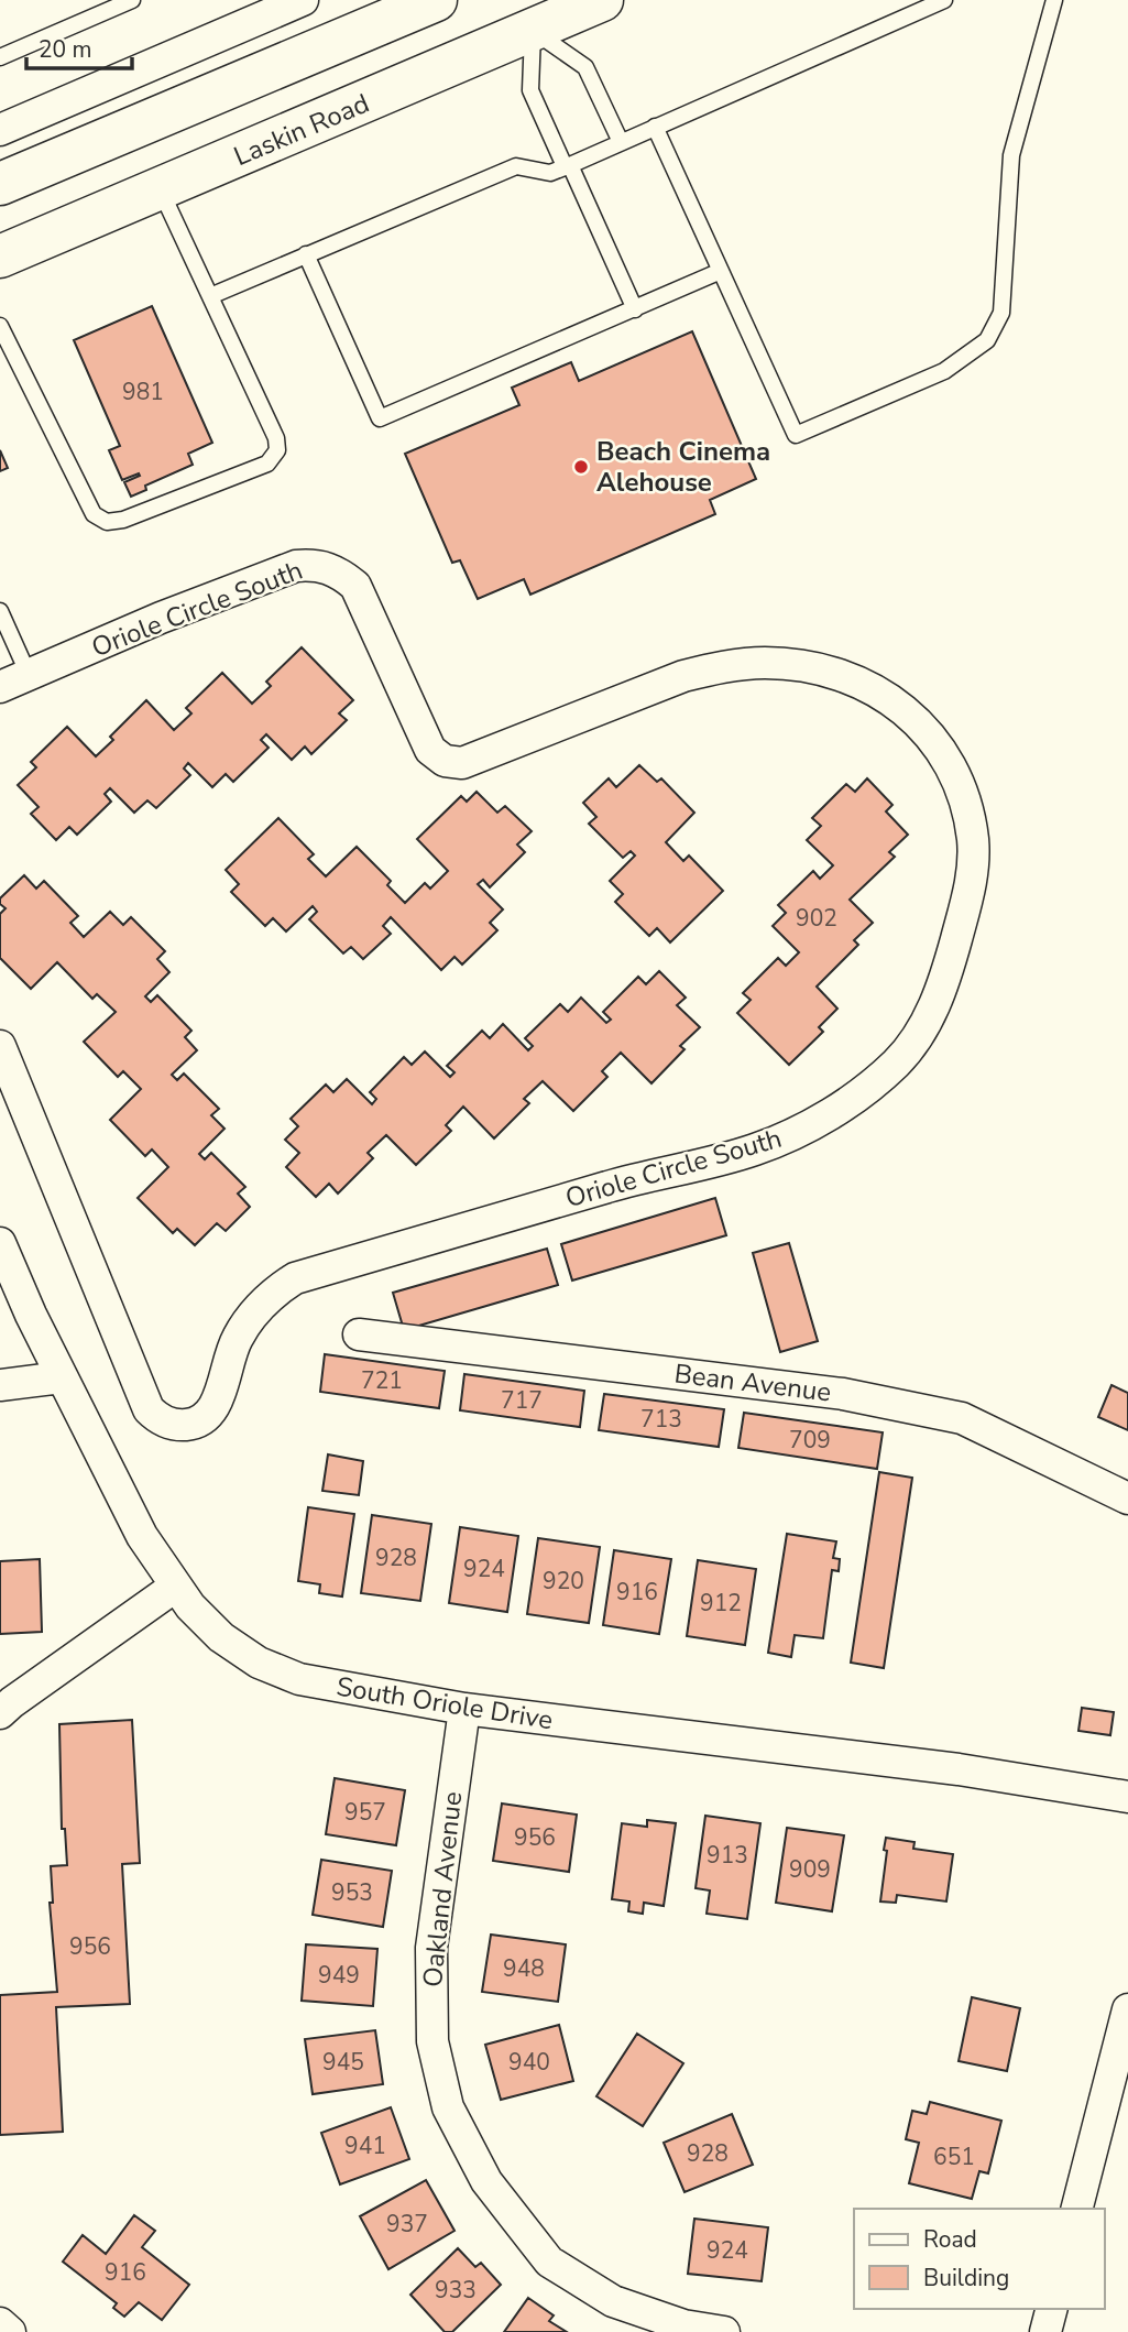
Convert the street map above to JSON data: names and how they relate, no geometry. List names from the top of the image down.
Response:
{
  "streets": {
    "main road": ["Laskin Road"],
    "street": [
      "Oriole Circle South",
      "Bean Avenue",
      "South Oriole Drive",
      "Oakland Avenue"
    ]
  },
  "crossings": [
    ["South Oriole Drive", "Oakland Avenue"]
  ],
  "places": ["Beach Cinema Alehouse"],
  "house_numbers": [
    "981",
    "902",
    "721",
    "717",
    "713",
    "709",
    "928",
    "924",
    "920",
    "916",
    "912",
    "957",
    "956",
    "913",
    "909",
    "953",
    "956",
    "948",
    "949",
    "945",
    "940",
    "941",
    "928",
    "651",
    "937",
    "924",
    "916",
    "933"
  ],
  "legend": ["Road", "Building"],
  "scale_bar": "20 m"
}
